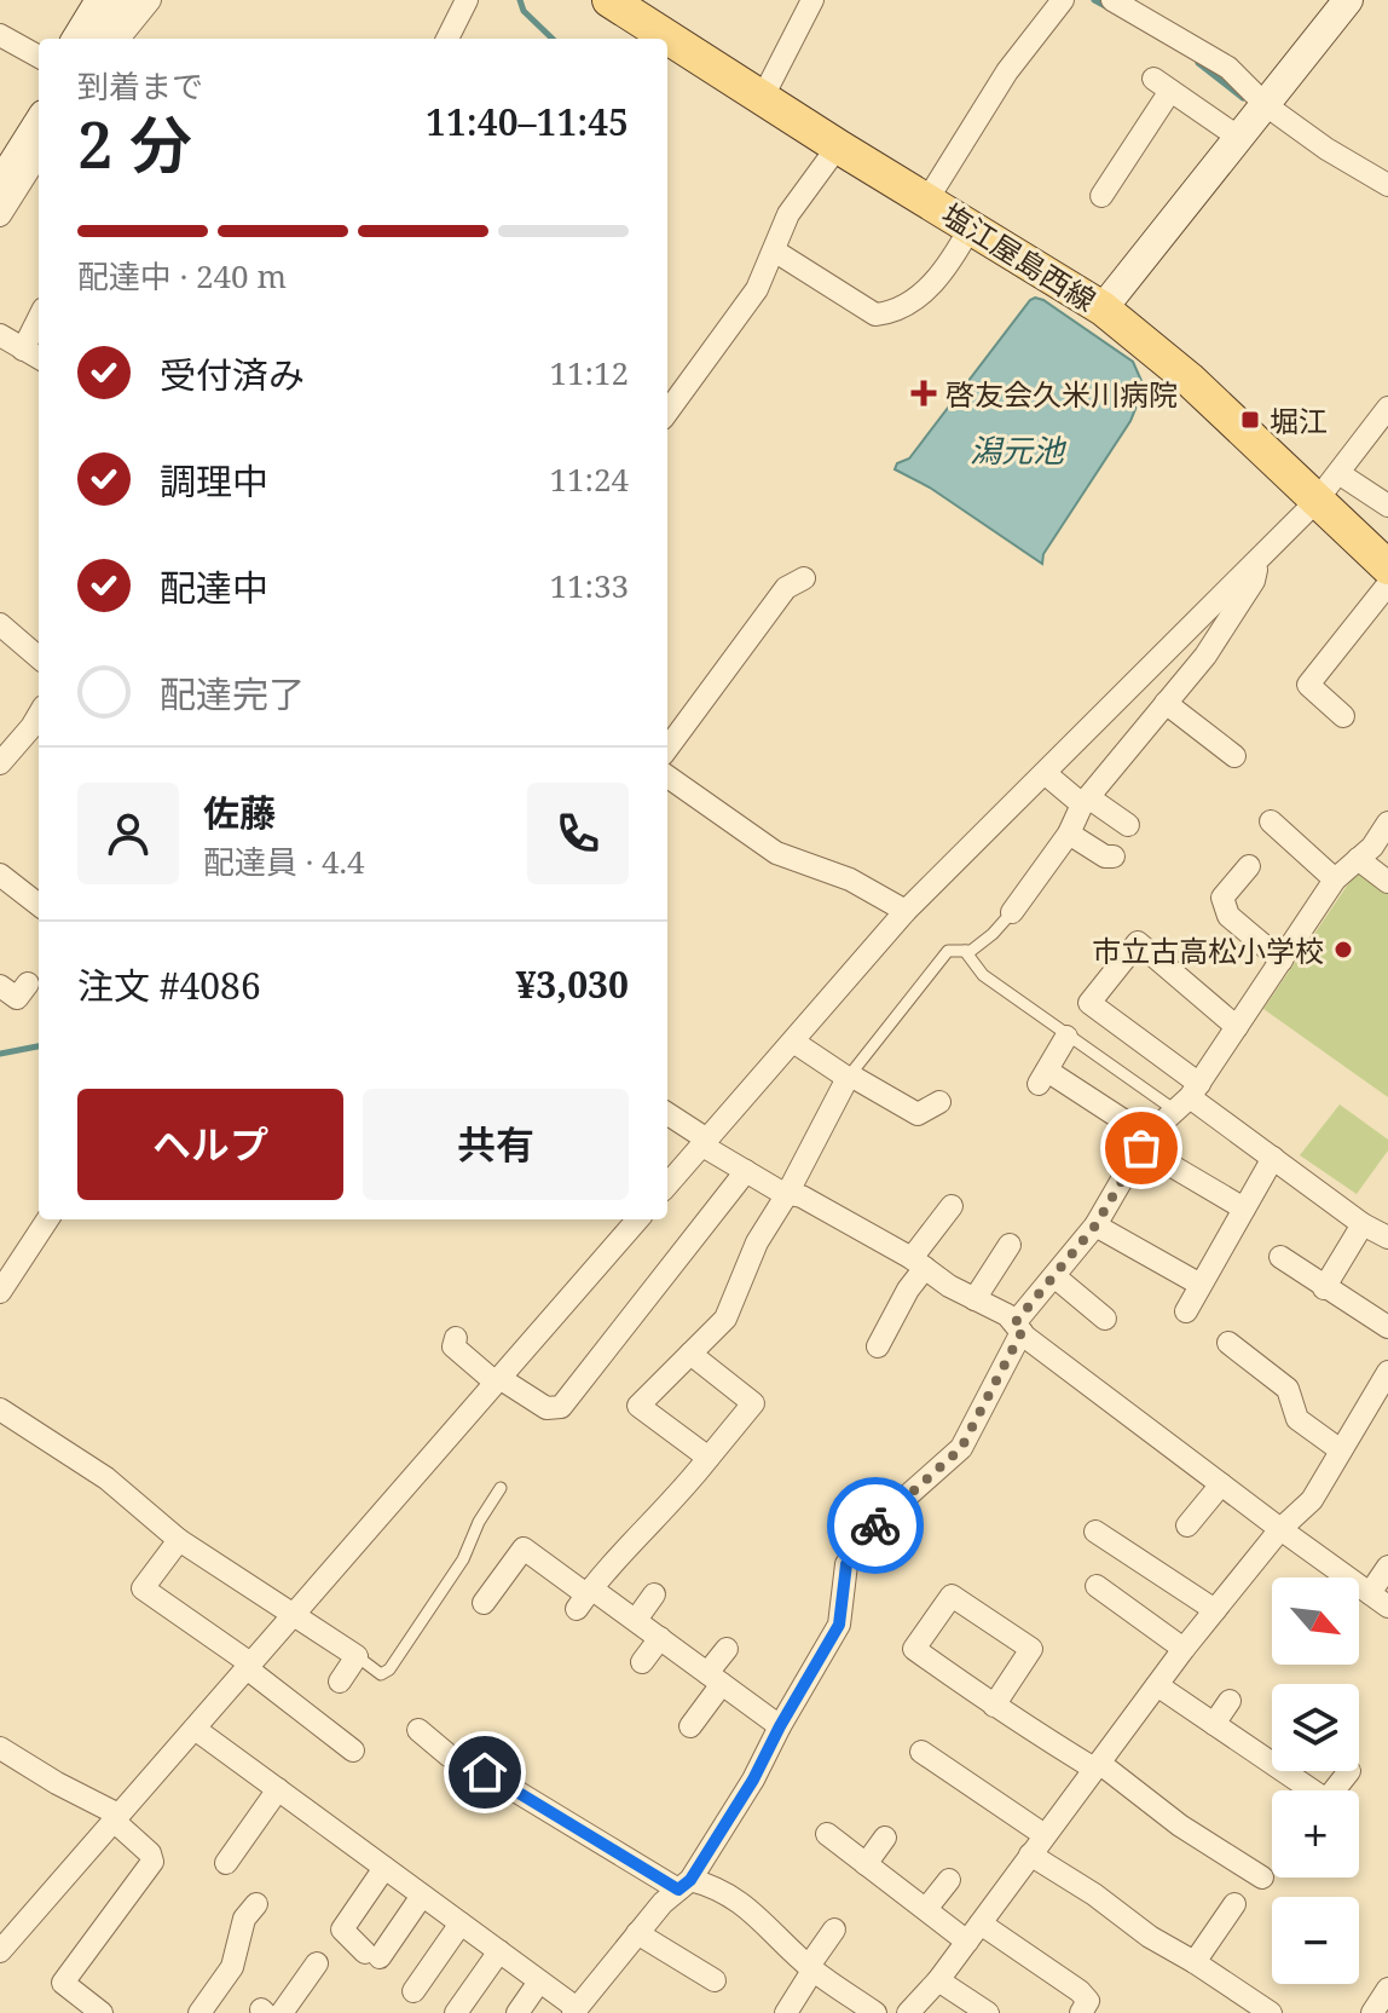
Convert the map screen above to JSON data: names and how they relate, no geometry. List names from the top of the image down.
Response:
{
  "streets": {
    "main road": ["塩江屋島西線"]
  },
  "water": ["潟元池"],
  "places": {
    "health": ["啓友会久米川病院"],
    "transit": ["堀江"],
    "other": ["市立古高松小学校"]
  },
  "north": "bottom right",
  "page": {
    "heading": ["2 分", "到着まで", "11:40–11:45"],
    "panel": [
      "佐藤",
      "配達員 · 4.4",
      "注文 #4086",
      "¥3,030"
    ],
    "bar": "配達中 · 240 m",
    "list": [
      ["受付済み", "11:12"],
      ["調理中", "11:24"],
      ["配達中", "11:33"],
      "配達完了"
    ],
    "buttons": ["ヘルプ", "共有"],
    "map_buttons": ["+", "−"]
  }
}
